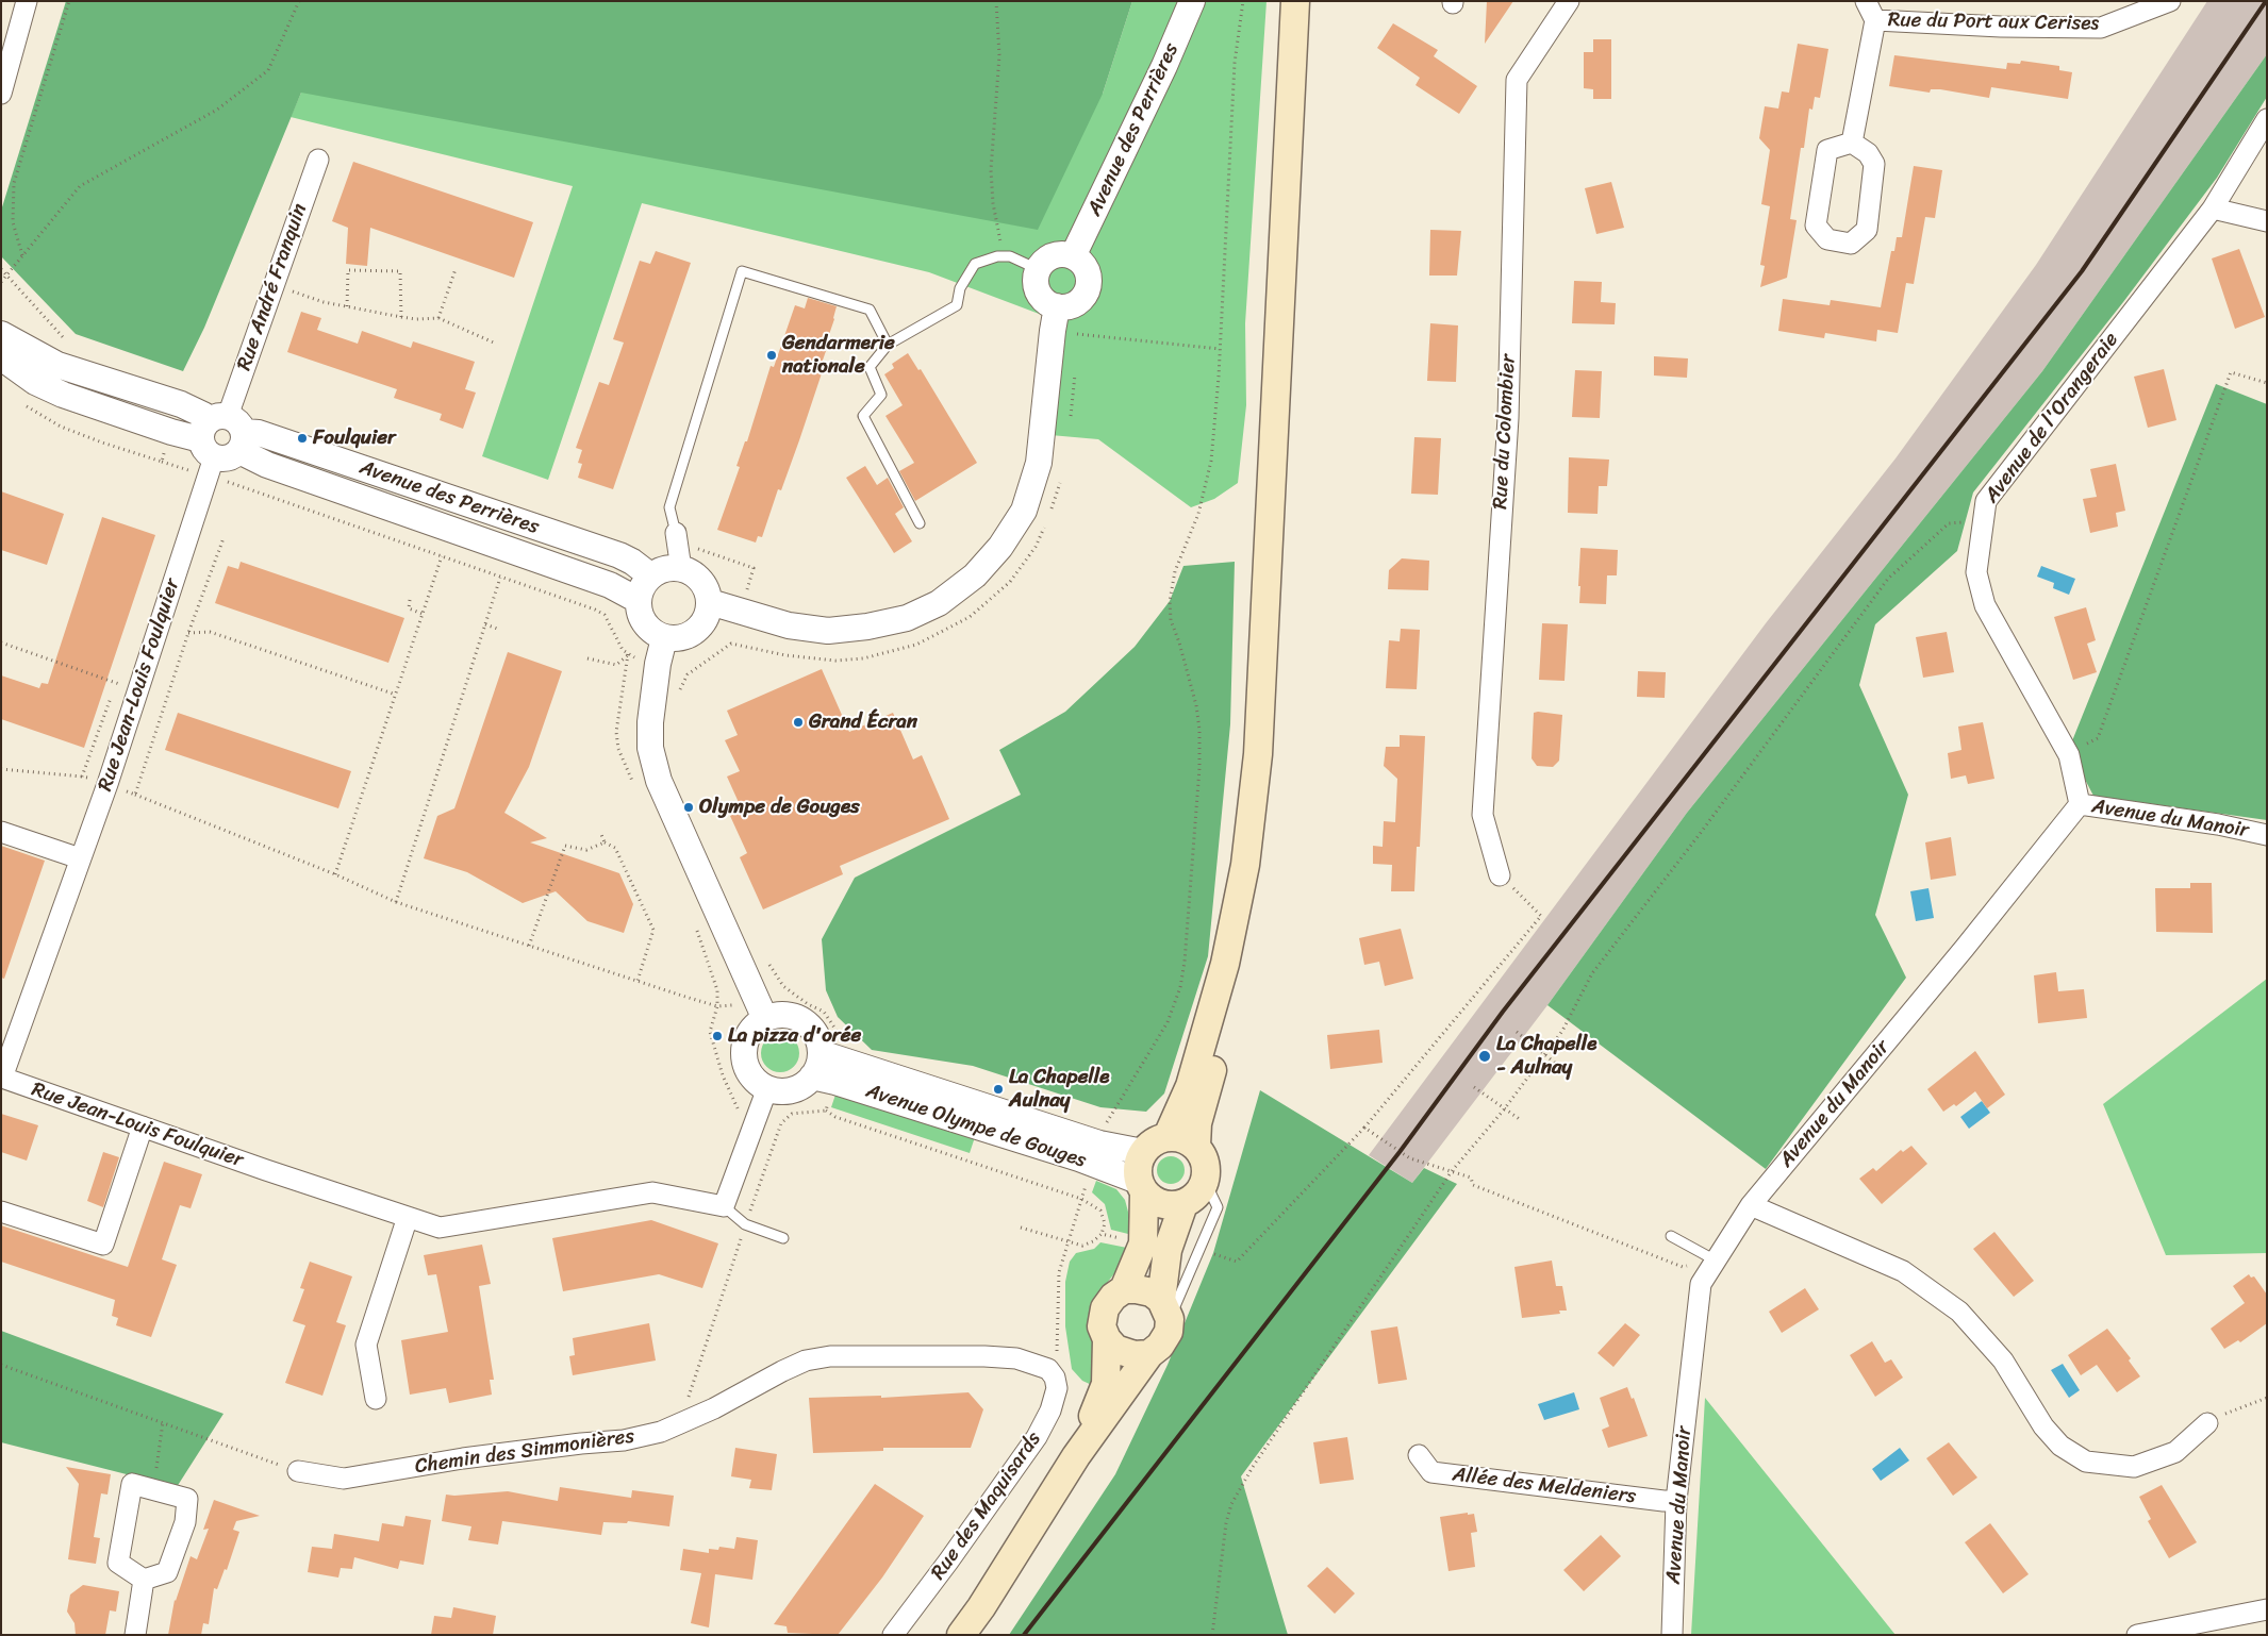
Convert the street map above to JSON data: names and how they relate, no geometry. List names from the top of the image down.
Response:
{
  "streets": {
    "street": [
      "Rue du Port aux Cerises",
      "Avenue des Perrières",
      "Rue André Franquin",
      "Avenue de l'Orangeraie",
      "Rue du Colombier",
      "Rue Jean-Louis Foulquier",
      "Avenue du Manoir",
      "Avenue Olympe de Gouges",
      "Chemin des Simmonières",
      "Allée des Meldeniers",
      "Rue des Maquisards"
    ]
  },
  "crossings": [
    ["Avenue des Perrières", "Rue André Franquin"],
    ["Avenue des Perrières", "Rue Jean-Louis Foulquier"],
    ["Rue André Franquin", "Rue Jean-Louis Foulquier"],
    ["Avenue de l'Orangeraie", "Avenue du Manoir"],
    ["Avenue du Manoir", "Allée des Meldeniers"],
    ["Chemin des Simmonières", "Rue des Maquisards"]
  ],
  "places": [
    "Gendarmerie nationale",
    "Foulquier",
    "Grand Écran",
    "Olympe de Gouges",
    "La pizza d'orée",
    "La Chapelle - Aulnay",
    "La Chapelle Aulnay"
  ]
}
